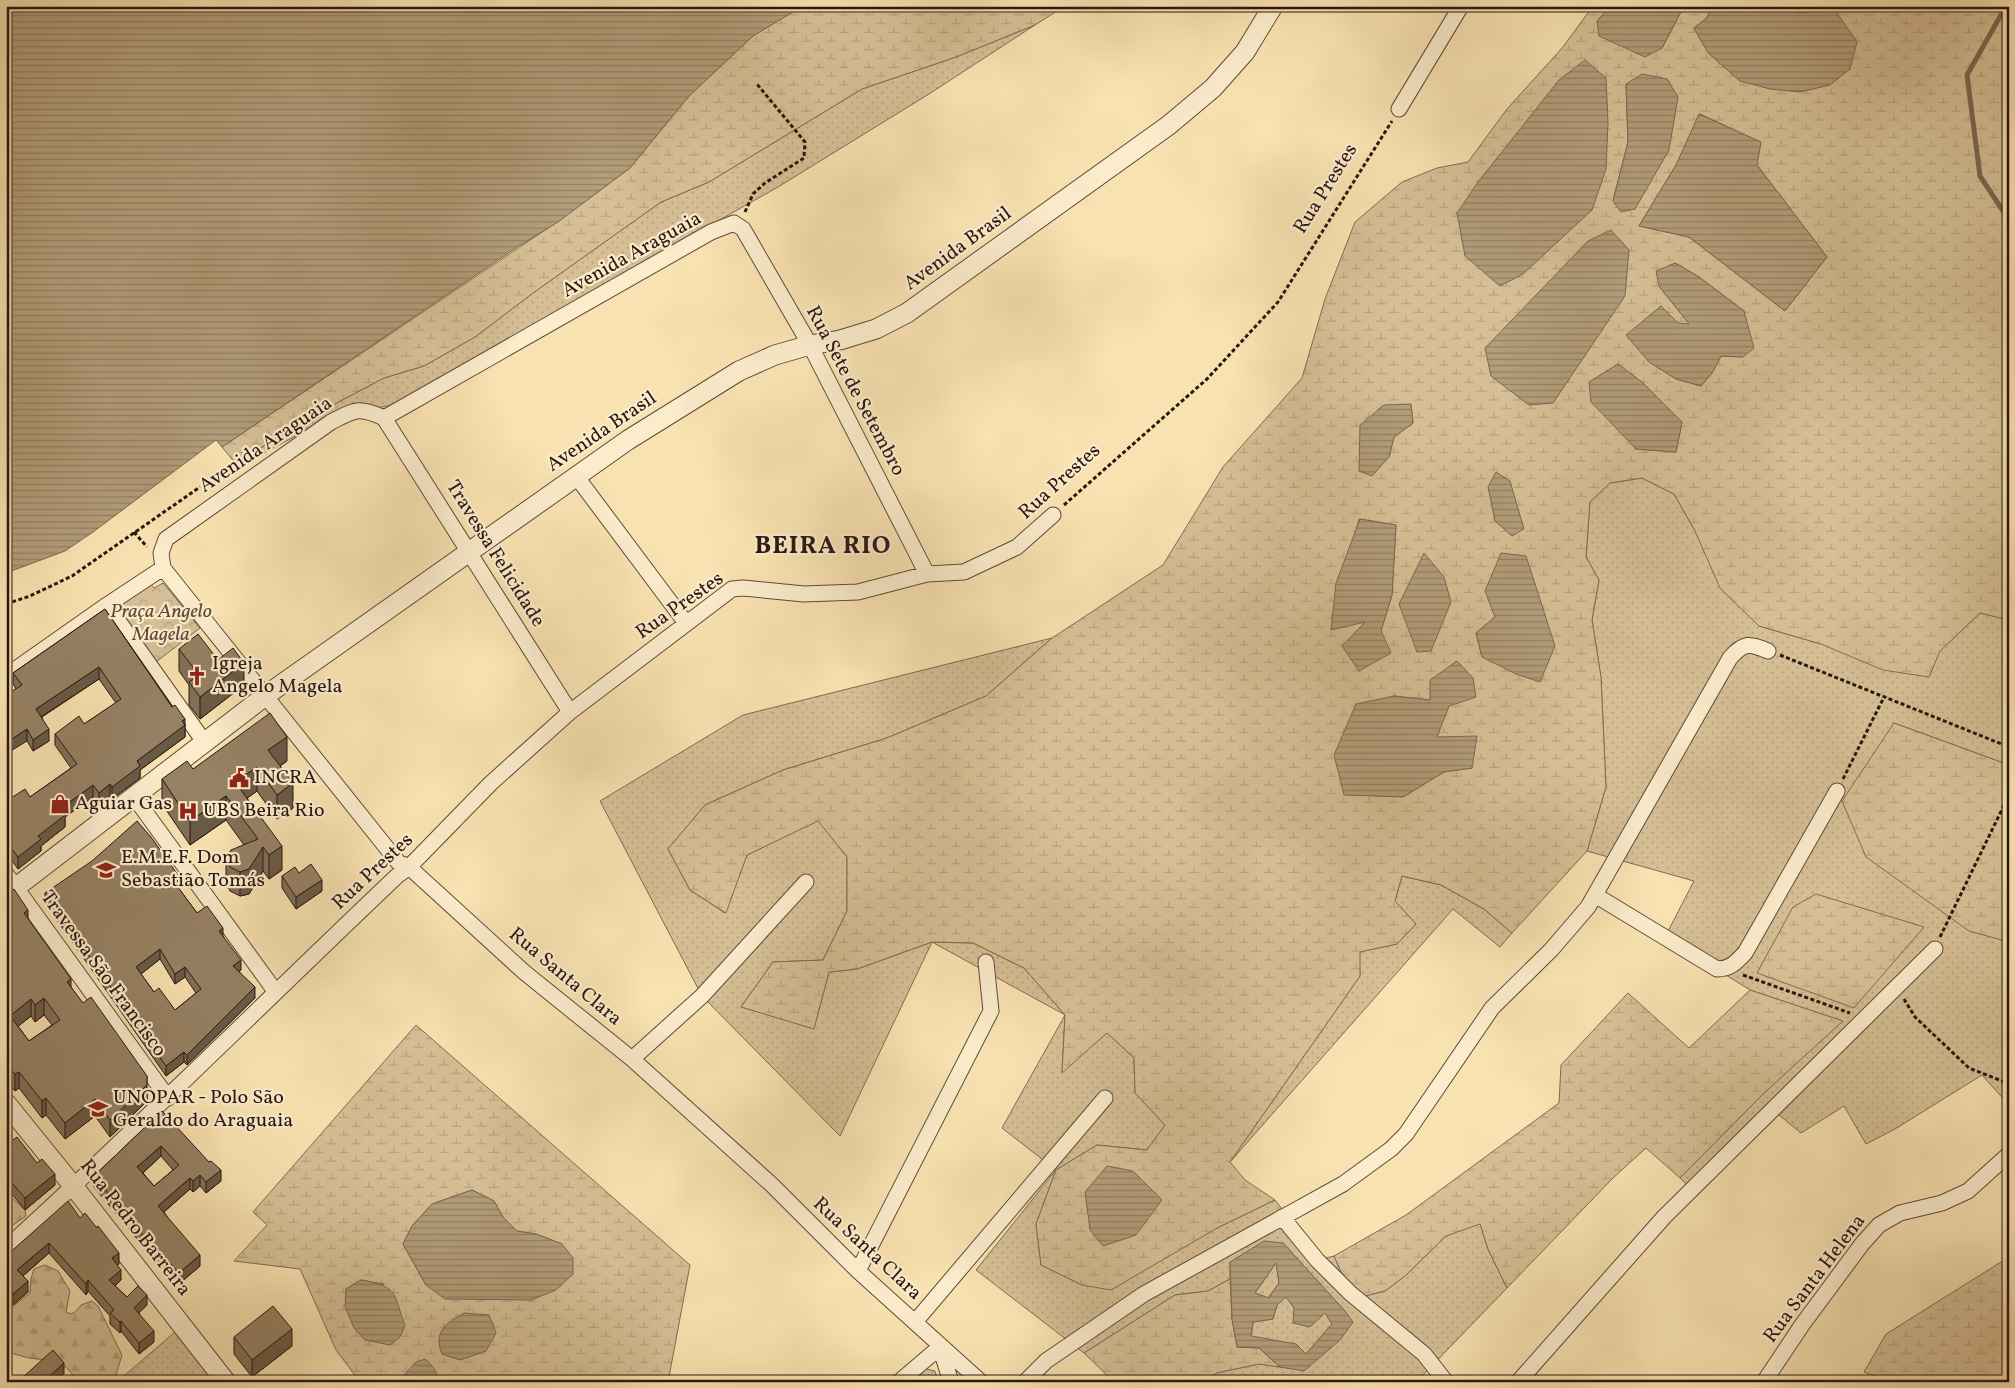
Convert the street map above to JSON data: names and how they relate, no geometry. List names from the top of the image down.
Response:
{
  "streets": {
    "street": [
      "Rua Prestes",
      "Avenida Brasil",
      "Avenida Araguaia",
      "Rua Sete de Setembro",
      "Travessa Felicidade",
      "Travessa São Francisco",
      "Rua Santa Clara",
      "Rua Pedro Barreira",
      "Rua Santa Helena"
    ]
  },
  "crossings": [
    ["Rua Prestes", "Rua Sete de Setembro"],
    ["Rua Prestes", "Travessa Felicidade"],
    ["Rua Prestes", "Travessa São Francisco"],
    ["Rua Prestes", "Rua Santa Clara"],
    ["Rua Prestes", "Rua Pedro Barreira"],
    ["Avenida Brasil", "Rua Sete de Setembro"],
    ["Avenida Brasil", "Travessa Felicidade"],
    ["Avenida Brasil", "Travessa São Francisco"],
    ["Avenida Brasil", "Rua Santa Clara"],
    ["Avenida Araguaia", "Rua Sete de Setembro"],
    ["Avenida Araguaia", "Travessa Felicidade"],
    ["Avenida Araguaia", "Rua Santa Clara"]
  ],
  "districts": ["BEIRA RIO"],
  "parks": ["Praça Angelo Magela"],
  "places": {
    "church": ["Igreja Angelo Magela"],
    "public building": ["INCRA"],
    "shop": ["Aguiar Gas"],
    "hospital": ["UBS Beira Rio"],
    "school or university": ["E.M.E.F. Dom Sebastião Tomás", "UNOPAR - Polo São Geraldo do Araguaia"]
  }
}
